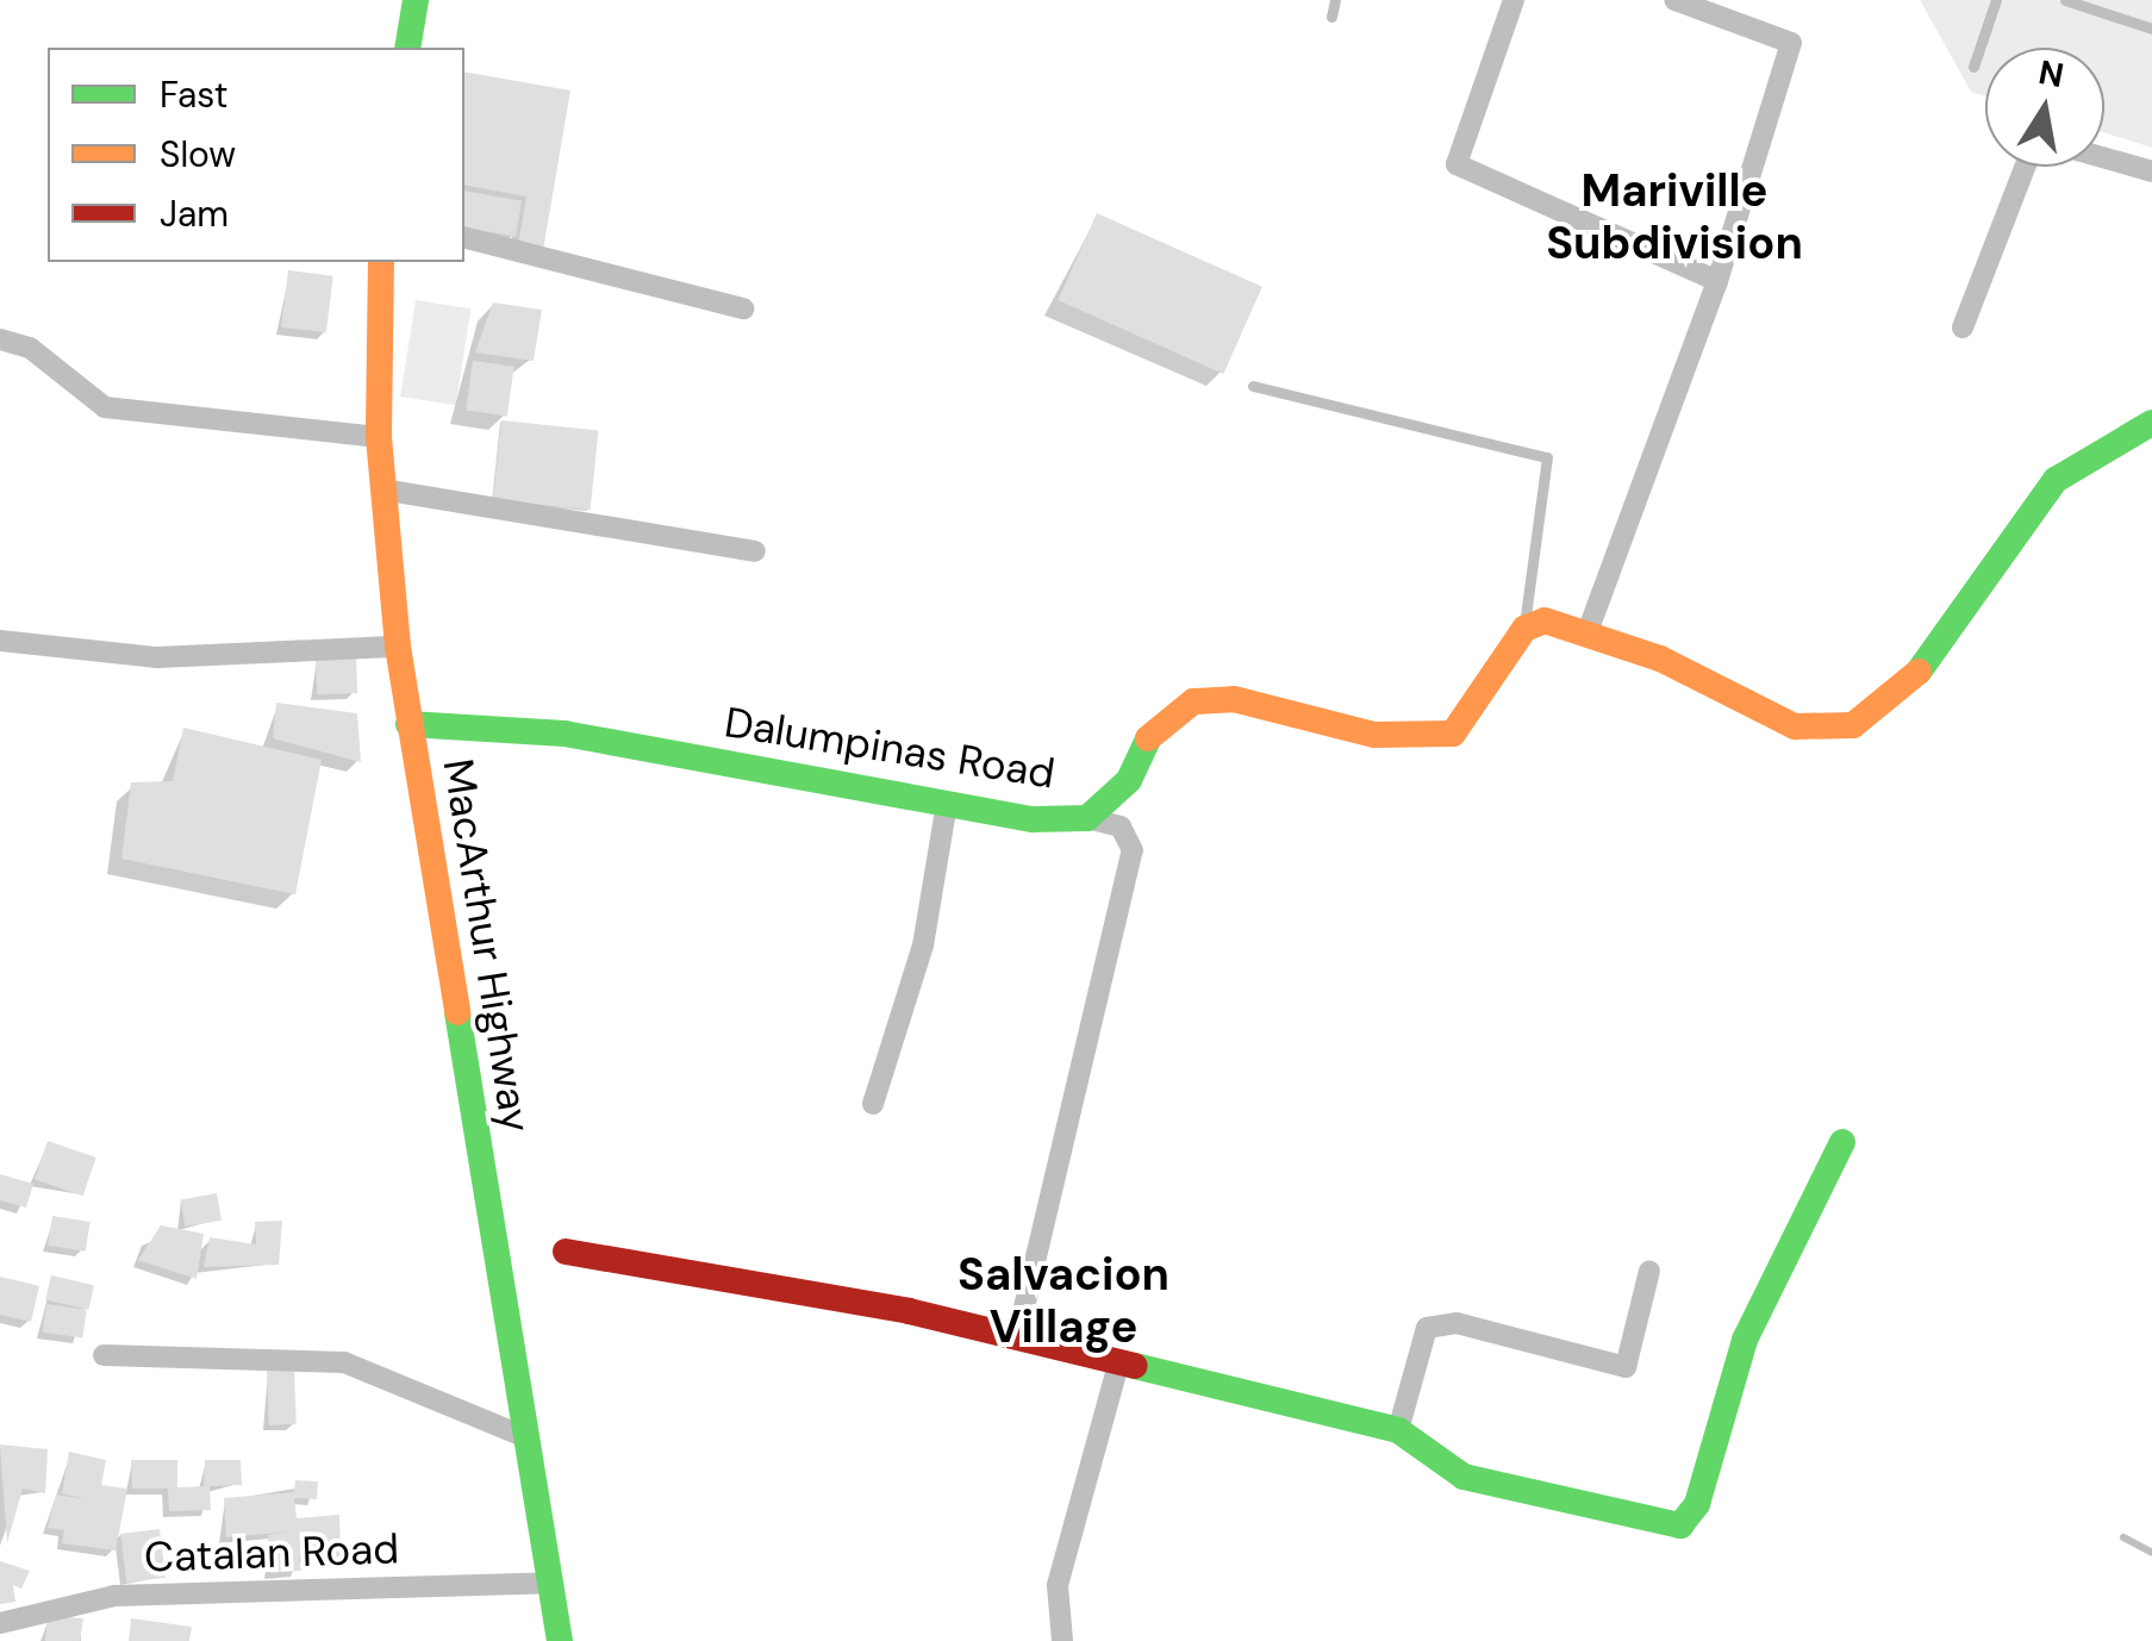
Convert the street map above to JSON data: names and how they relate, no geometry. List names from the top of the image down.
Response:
{
  "streets": {
    "street": ["Dalumpinas Road", "MacArthur Highway", "Catalan Road"]
  },
  "crossings": [
    ["Dalumpinas Road", "MacArthur Highway"],
    ["MacArthur Highway", "Catalan Road"]
  ],
  "districts": ["Mariville Subdivision", "Salvacion Village"],
  "legend": ["Fast", "Slow", "Jam"],
  "north": "top"
}
